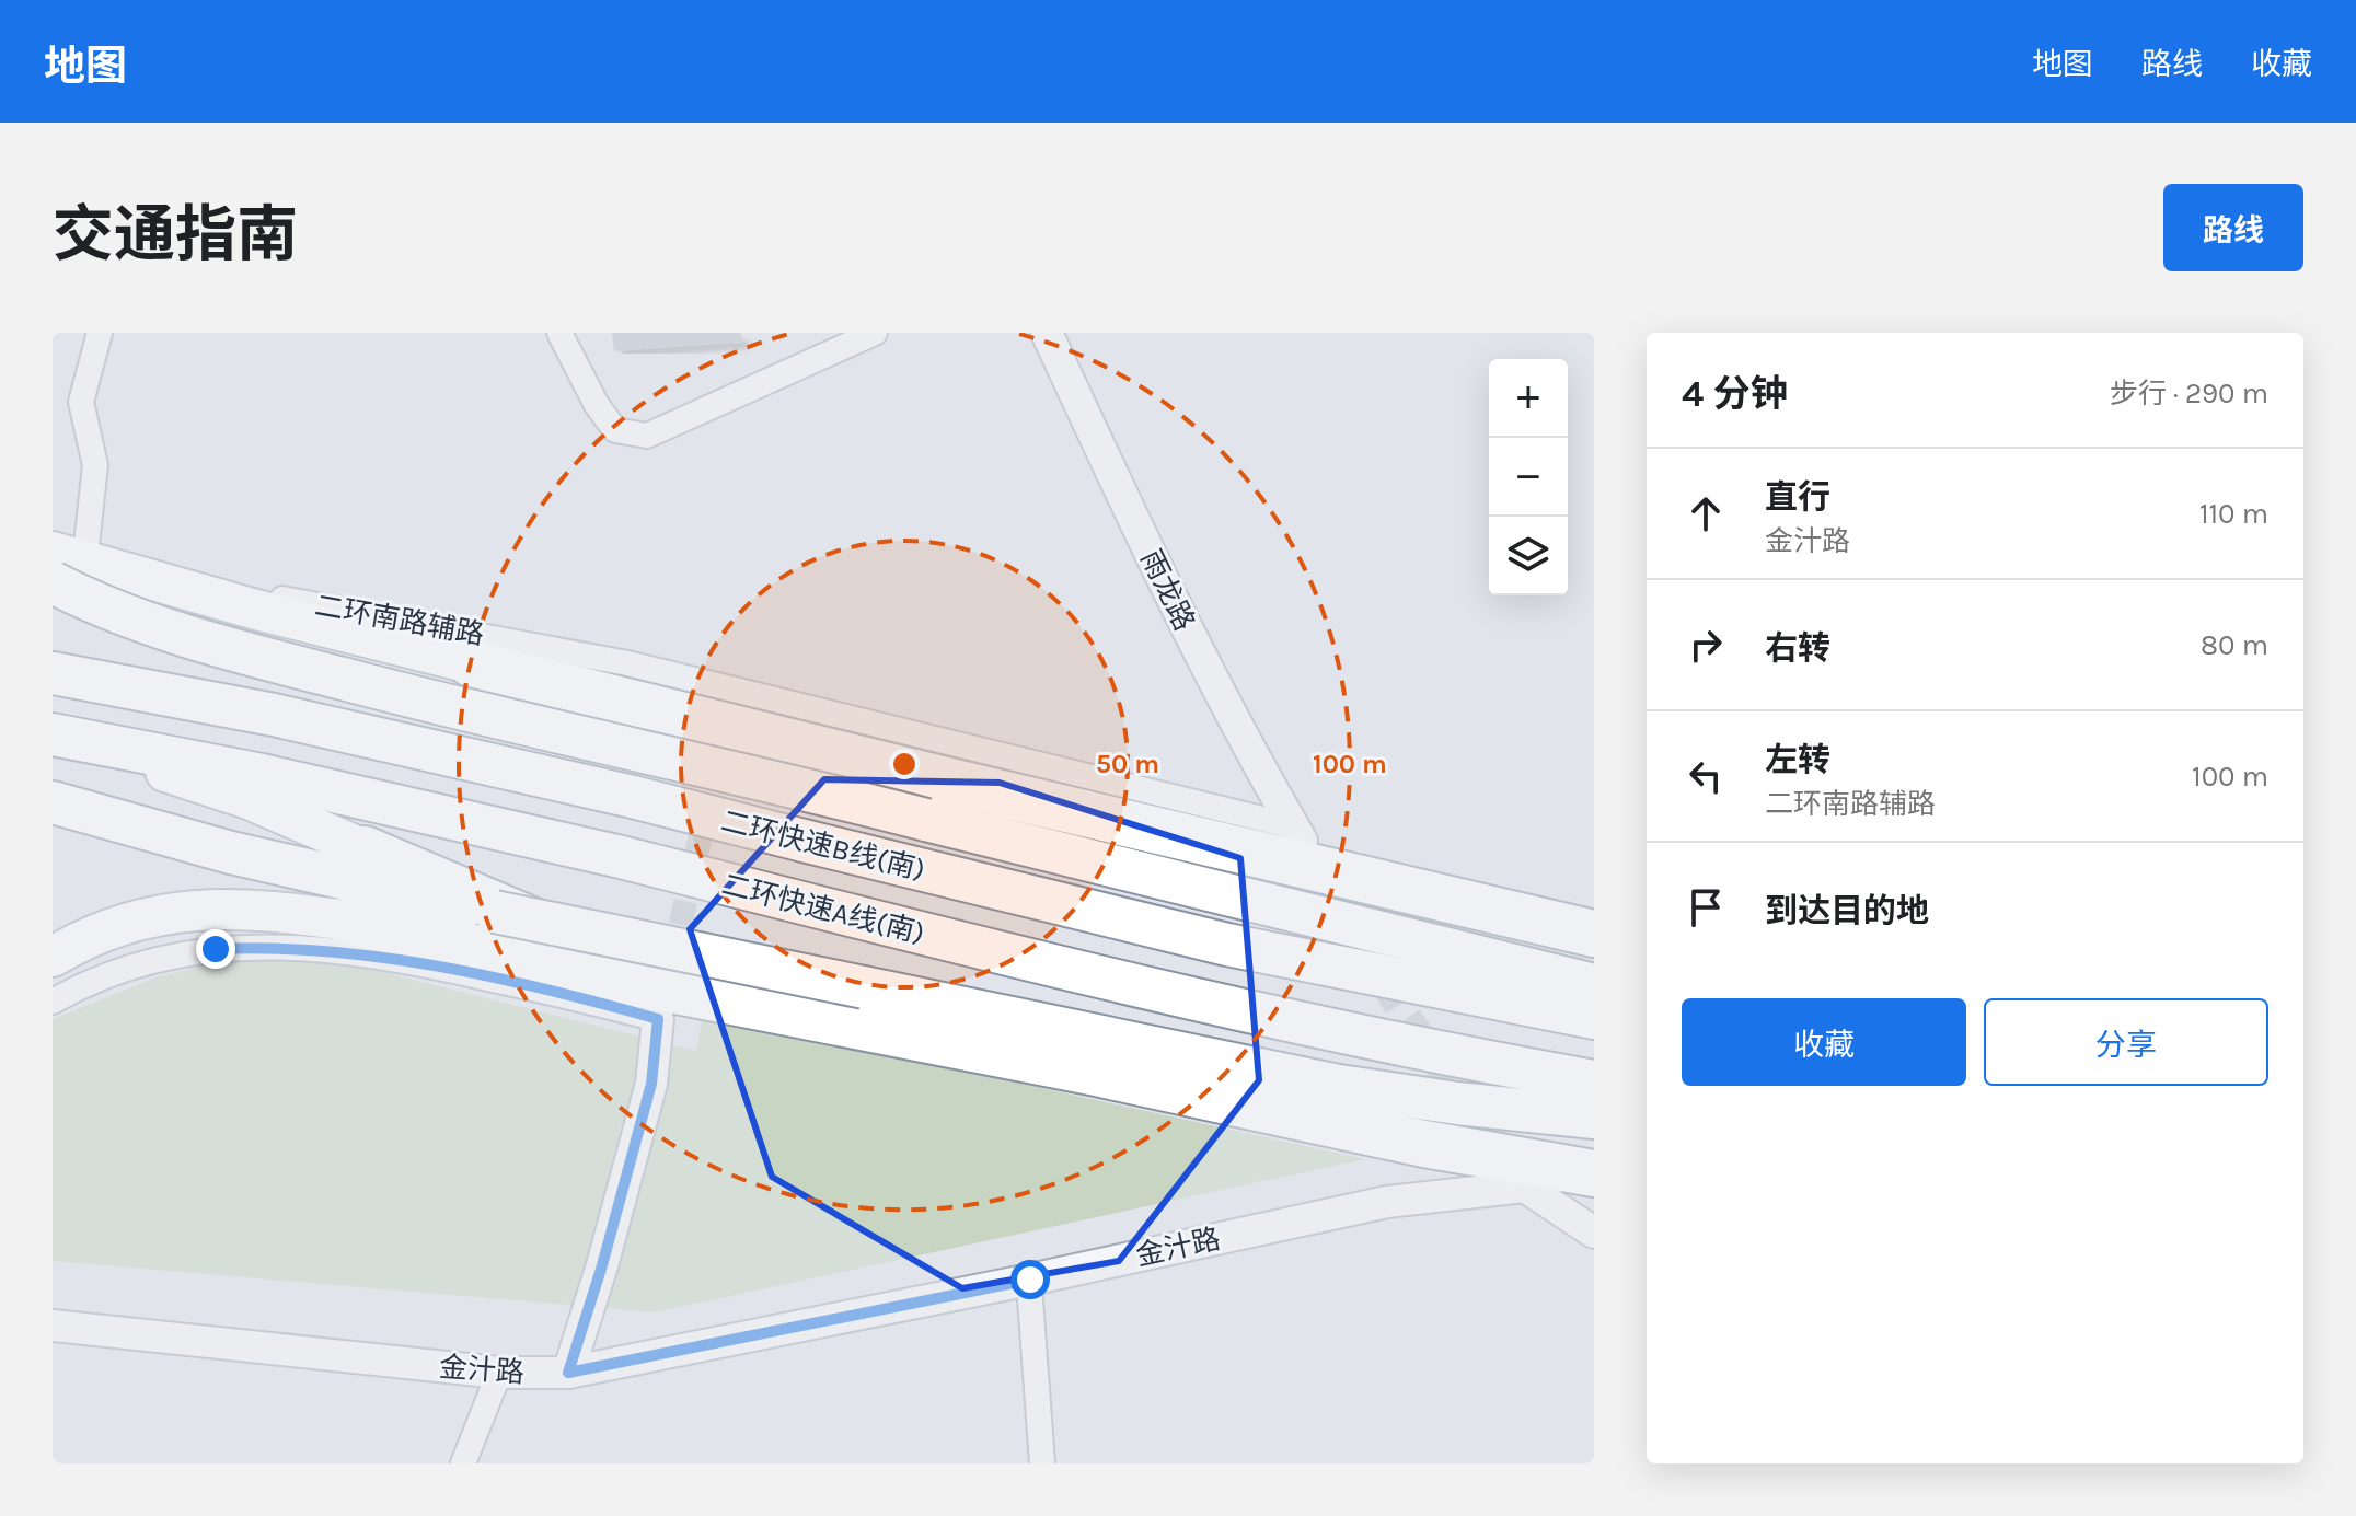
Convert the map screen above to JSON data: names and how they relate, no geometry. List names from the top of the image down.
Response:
{
  "streets": {
    "highway": ["二环快速B线(南)", "二环快速A线(南)"],
    "street": ["雨龙路", "二环南路辅路", "金汁路"]
  },
  "crossings": [
    ["雨龙路", "二环南路辅路"]
  ],
  "page": {
    "header": "地图",
    "nav": ["地图", "路线", "收藏"],
    "title": "交通指南",
    "buttons": [
      "路线",
      ["收藏", "分享"]
    ],
    "heading": ["4 分钟", "步行 · 290 m"],
    "map_buttons": ["+", "−"],
    "list": [
      ["直行", "金汁路", "110 m"],
      ["右转", "80 m"],
      ["左转", "二环南路辅路", "100 m"],
      "到达目的地"
    ]
  },
  "rings": ["50 m", "100 m"]
}
